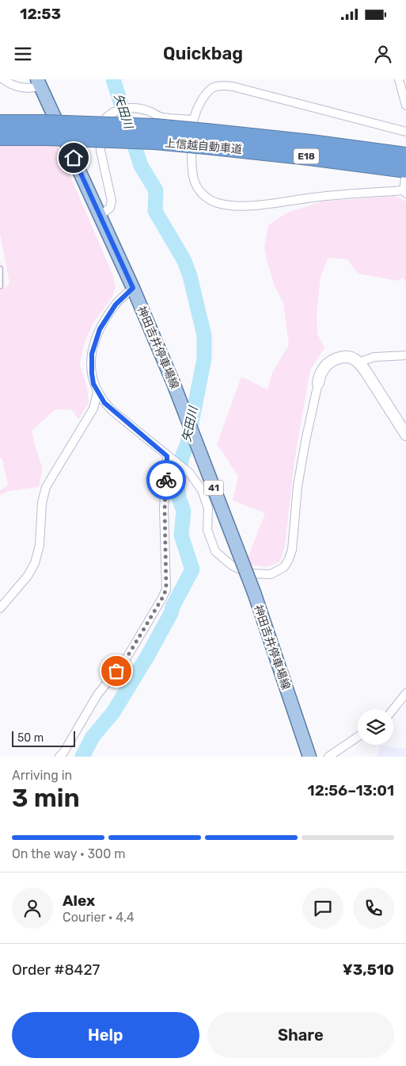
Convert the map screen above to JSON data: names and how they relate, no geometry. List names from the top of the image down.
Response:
{
  "streets": {
    "highway": ["上信越自動車道", "E18"],
    "main road": ["神田吉井停車場線", "41"]
  },
  "water": ["矢田川"],
  "scale_bar": "50 m",
  "page": {
    "status": "12:53",
    "header": "Quickbag",
    "scale": "50 m",
    "heading": ["3 min", "Arriving in", "12:56–13:01"],
    "panel": [
      "Alex",
      "Courier · 4.4",
      "Order #8427",
      "¥3,510"
    ],
    "bar": "On the way · 300 m",
    "buttons": ["Help", "Share"]
  }
}
